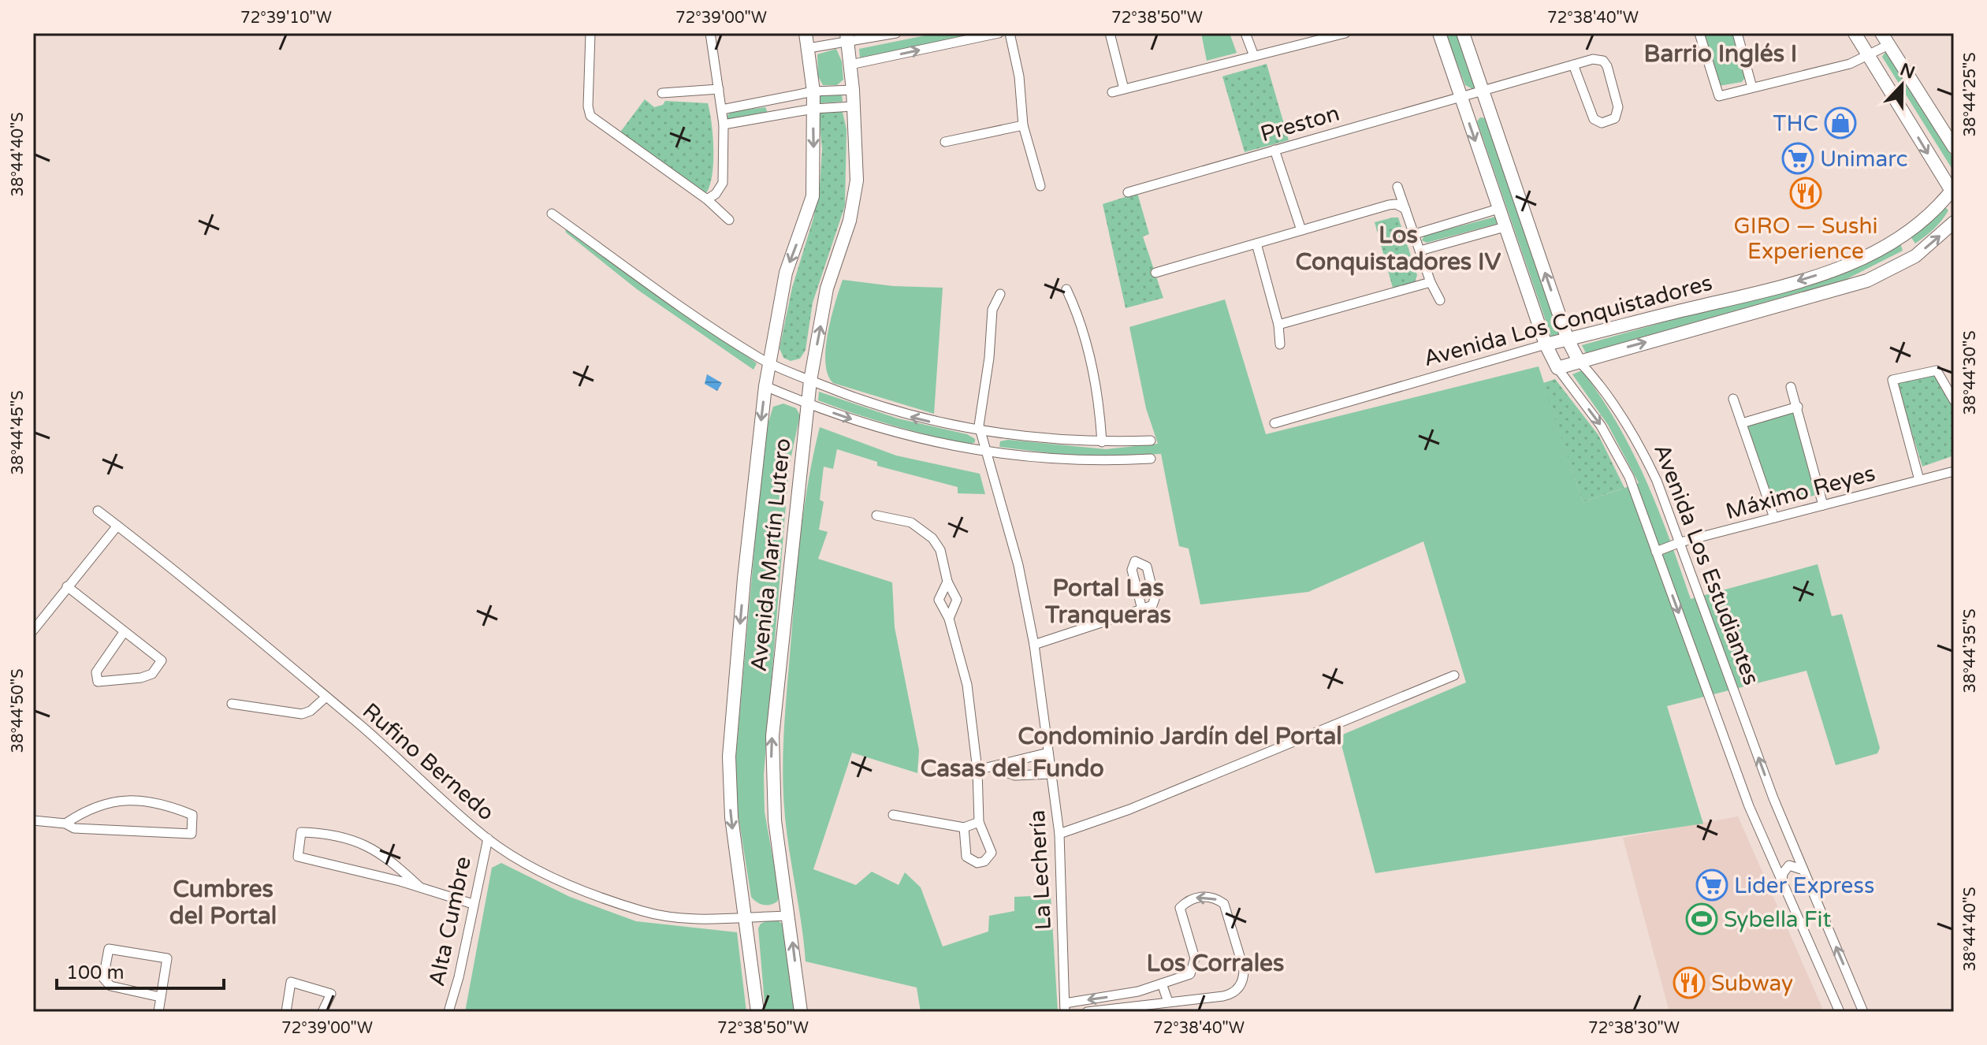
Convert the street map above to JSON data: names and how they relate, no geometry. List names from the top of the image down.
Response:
{
  "streets": {
    "street": [
      "Preston",
      "Avenida Los Conquistadores",
      "Máximo Reyes",
      "Avenida Martín Lutero",
      "Avenida Los Estudiantes",
      "Rufino Bernedo",
      "La Lechería",
      "Alta Cumbre"
    ]
  },
  "crossings": [
    ["Preston", "Avenida Los Estudiantes"],
    ["Avenida Los Conquistadores", "Avenida Los Estudiantes"],
    ["Máximo Reyes", "Avenida Los Estudiantes"],
    ["Avenida Martín Lutero", "Rufino Bernedo"],
    ["Rufino Bernedo", "Alta Cumbre"]
  ],
  "districts": [
    "Barrio Inglés I",
    "Los Conquistadores IV",
    "Portal Las Tranqueras",
    "Condominio Jardín del Portal",
    "Casas del Fundo",
    "Cumbres del Portal",
    "Los Corrales"
  ],
  "places": {
    "shop": ["THC"],
    "supermarket": ["Unimarc", "Lider Express"],
    "restaurant": ["GIRO — Sushi Experience", "Subway"],
    "sports": ["Sybella Fit"]
  },
  "scale_bar": "100 m",
  "north": "top",
  "coordinates": [
    "72°39'10\"W",
    "72°39'00\"W",
    "72°38'50\"W",
    "72°38'40\"W",
    "38°44'25\"S",
    "38°44'40\"S",
    "38°44'30\"S",
    "38°44'45\"S",
    "38°44'35\"S",
    "38°44'50\"S",
    "72°38'30\"W"
  ]
}
